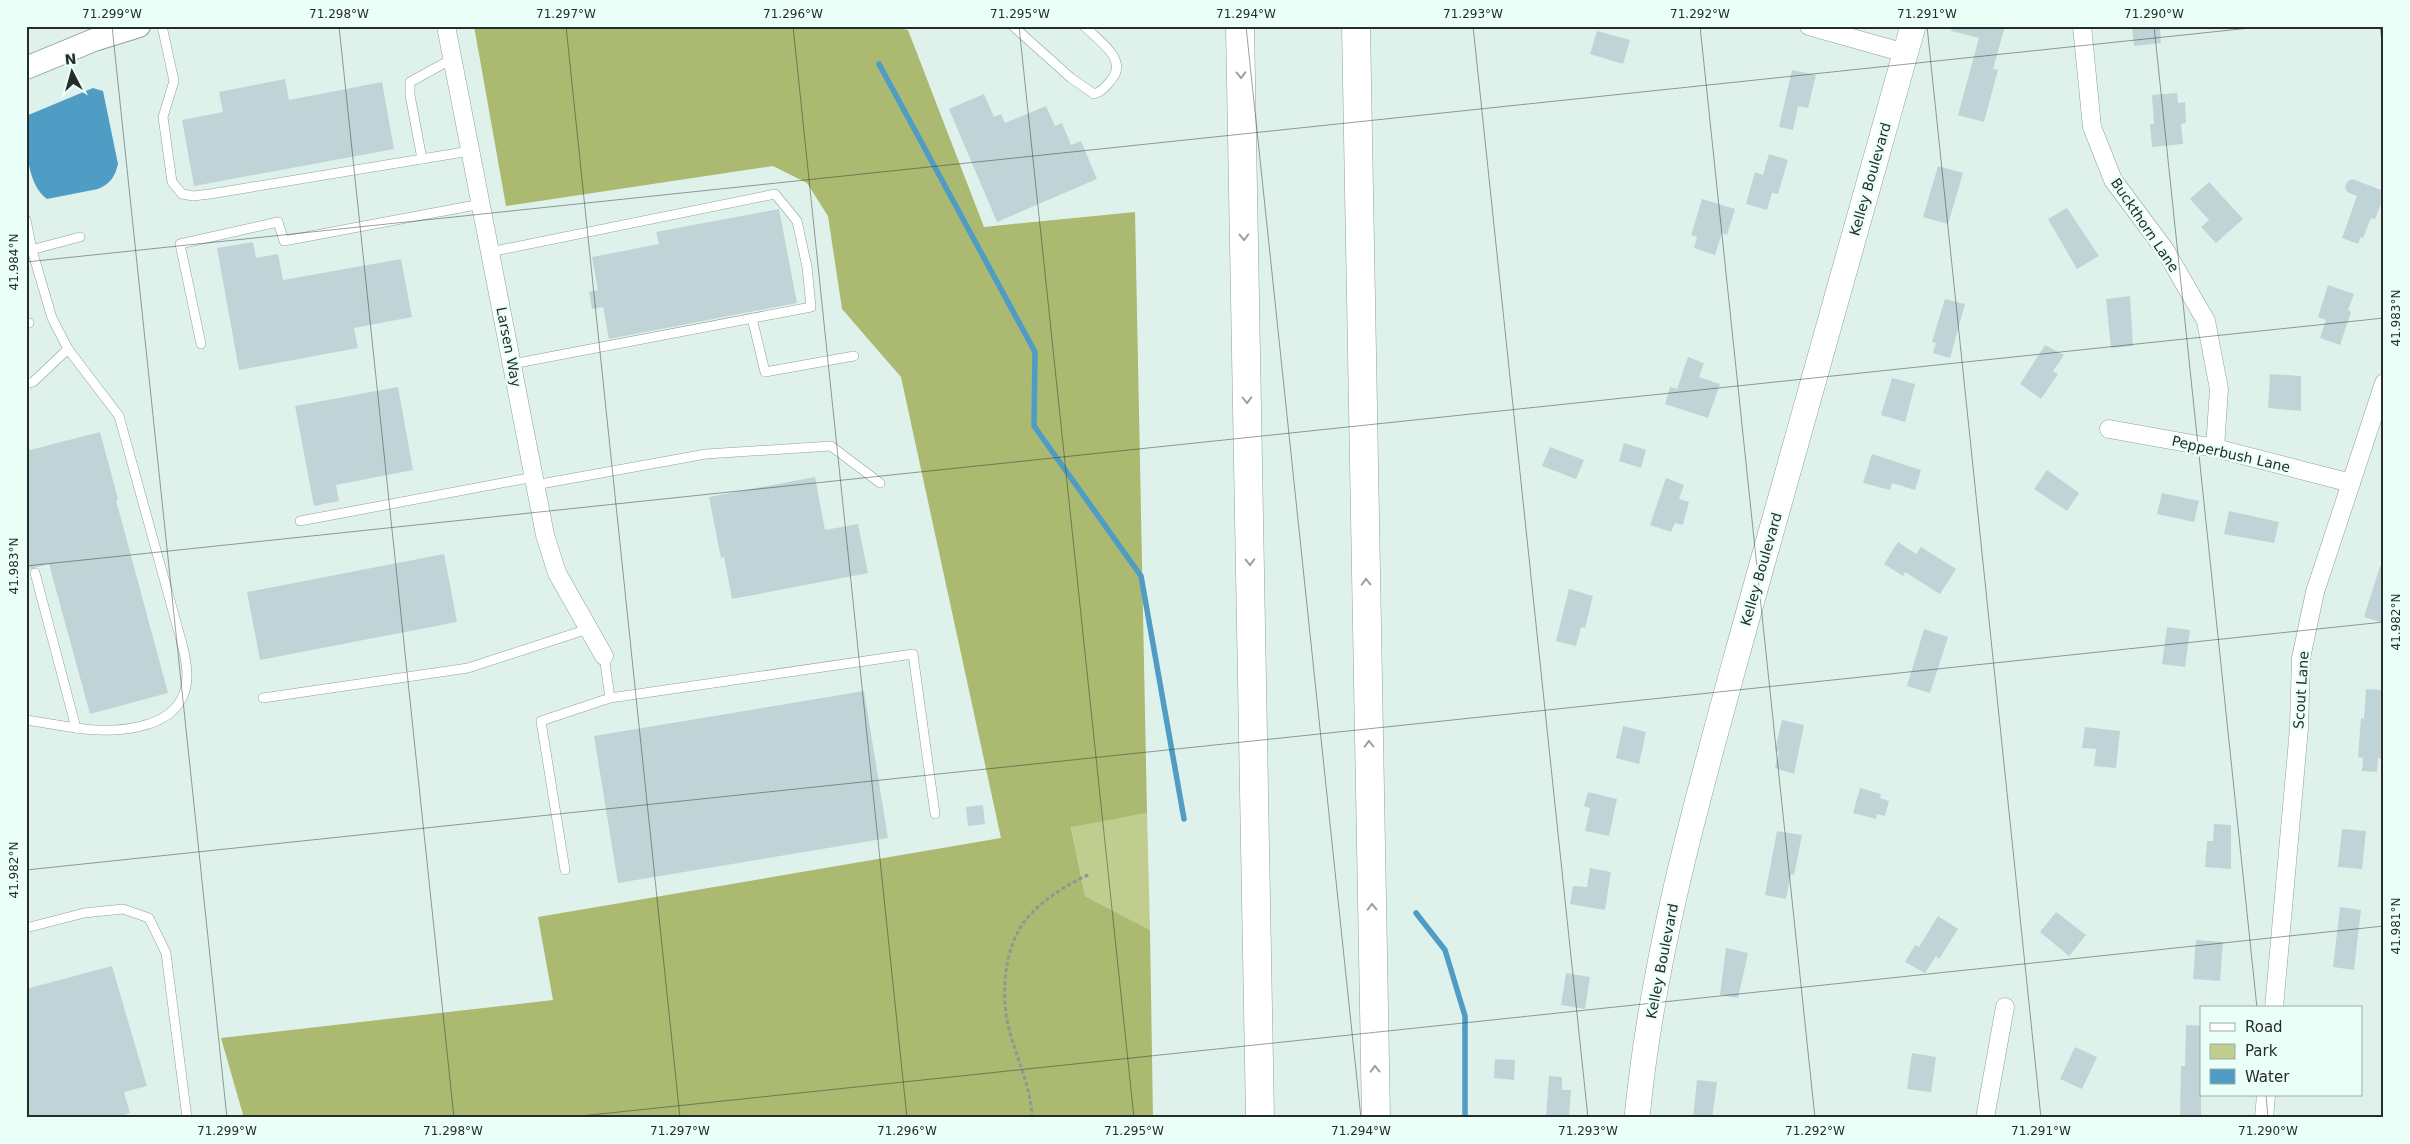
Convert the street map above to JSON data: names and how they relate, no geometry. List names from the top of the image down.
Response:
{
  "streets": {
    "main road": ["Kelley Boulevard"],
    "street": [
      "Buckthorn Lane",
      "Larsen Way",
      "Pepperbush Lane",
      "Scout Lane"
    ]
  },
  "crossings": [
    ["Buckthorn Lane", "Pepperbush Lane"],
    ["Pepperbush Lane", "Scout Lane"]
  ],
  "legend": ["Road", "Park", "Water"],
  "north": "top",
  "coordinates": [
    "71.299°W",
    "71.298°W",
    "71.297°W",
    "71.296°W",
    "71.295°W",
    "71.294°W",
    "71.293°W",
    "71.292°W",
    "71.291°W",
    "71.290°W",
    "41.984°N",
    "41.983°N",
    "41.982°N",
    "41.981°N"
  ]
}
